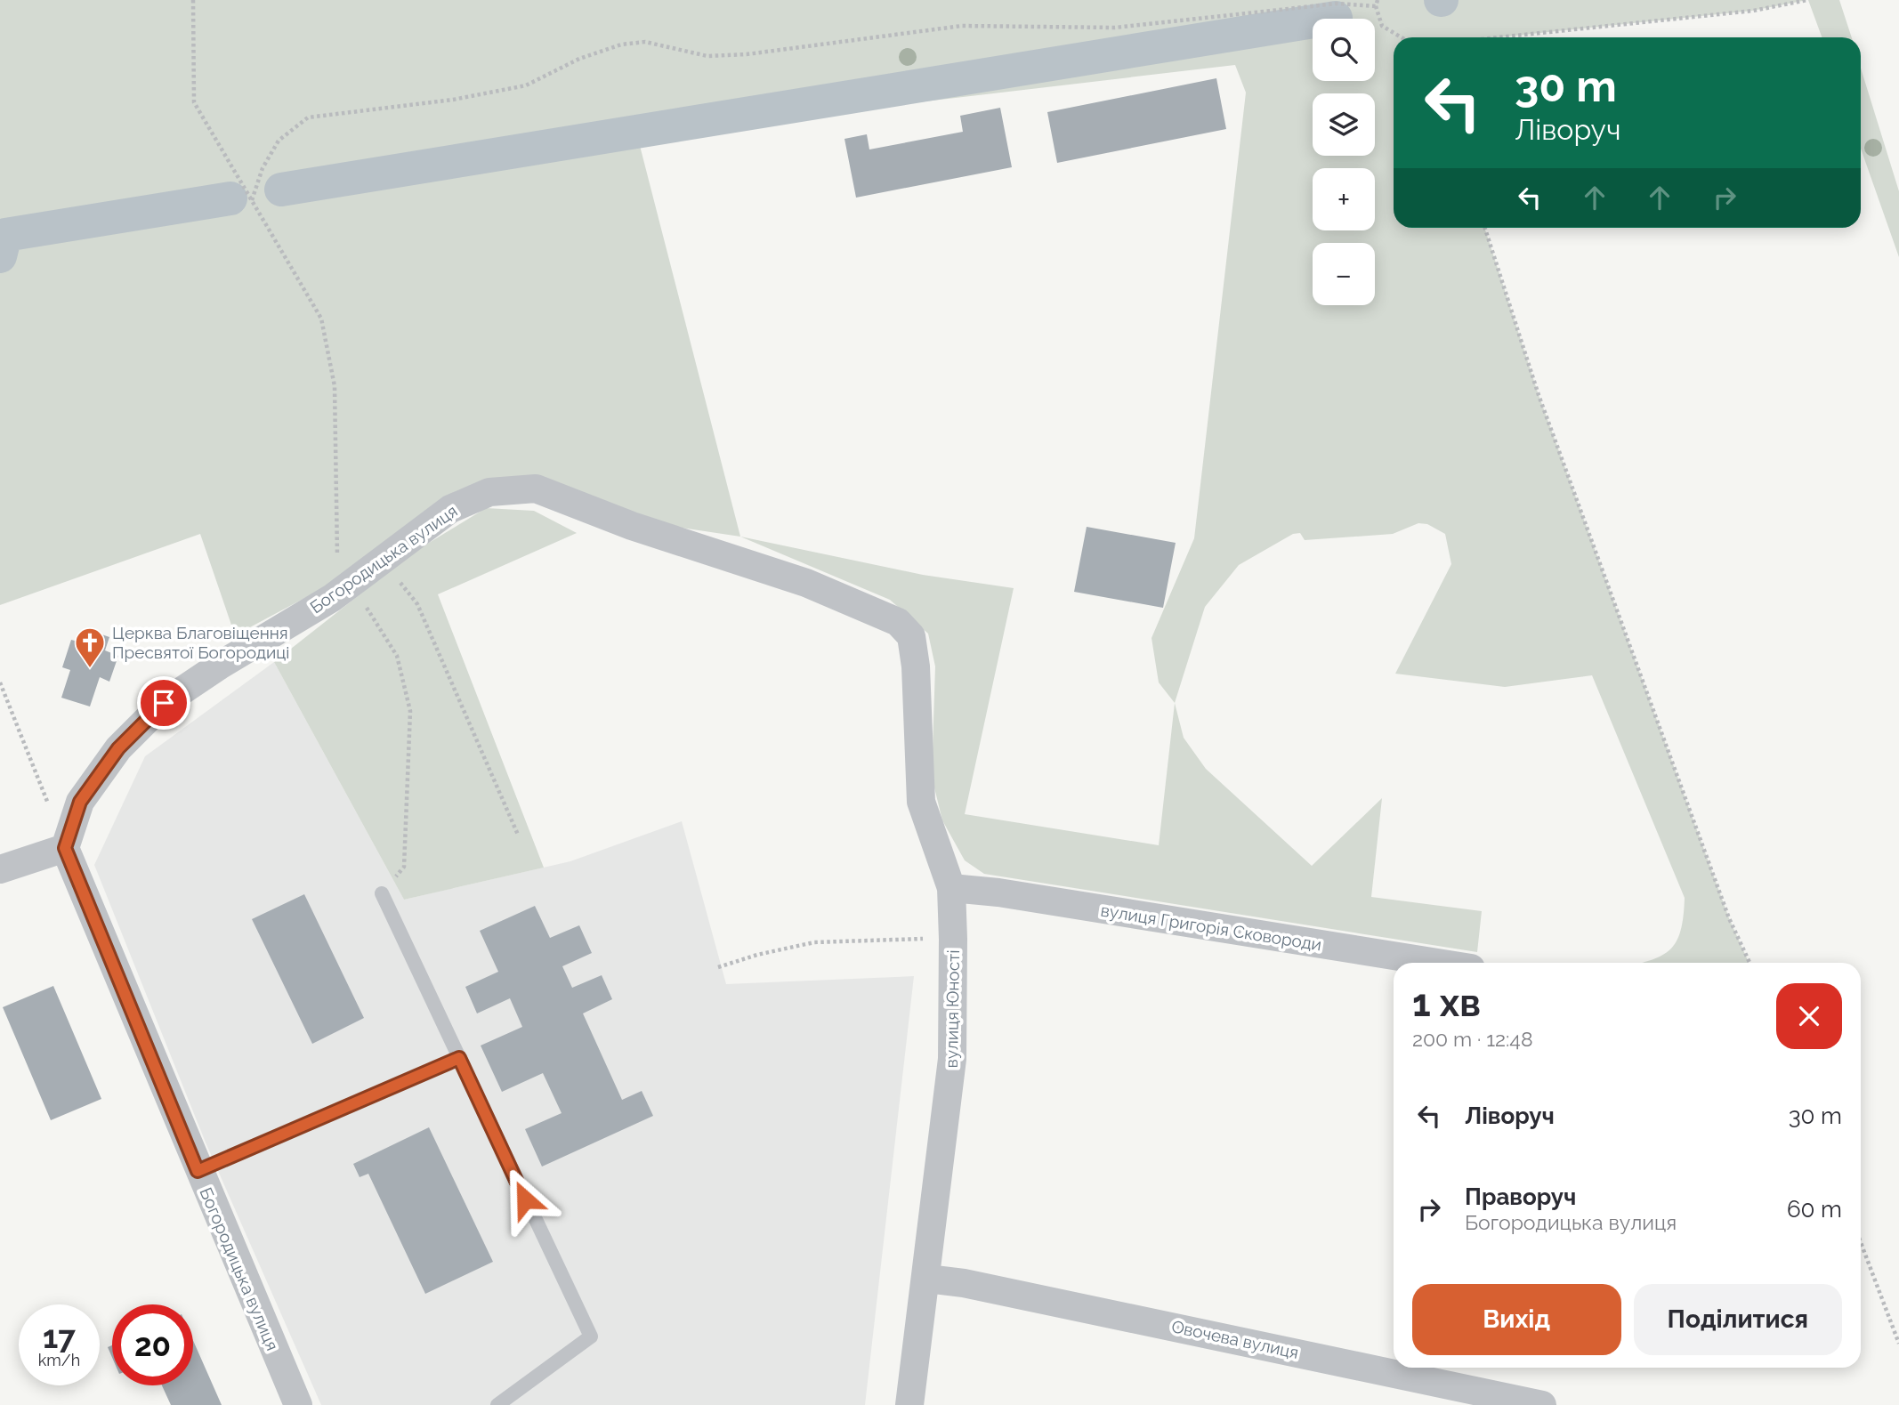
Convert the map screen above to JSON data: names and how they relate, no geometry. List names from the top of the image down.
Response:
{
  "streets": {
    "street": [
      "Богородицька вулиця",
      "вулиця Григорія Сковороди",
      "вулиця Юності",
      "Овочева вулиця"
    ]
  },
  "crossings": [
    ["Богородицька вулиця", "вулиця Юності"],
    ["вулиця Григорія Сковороди", "вулиця Юності"],
    ["вулиця Юності", "Овочева вулиця"]
  ],
  "places": {
    "church": ["Церква Благовіщення Пресвятої Богородиці"]
  },
  "page": {
    "map_buttons": ["+", "−"],
    "turn": ["30 m", "Ліворуч"],
    "heading": ["1 хв", "200 m · 12:48"],
    "list": [
      {
        "name": "Ліворуч",
        "value": "30 m"
      },
      {
        "name": "Праворуч",
        "note": "Богородицька вулиця",
        "value": "60 m"
      }
    ],
    "buttons": ["Вихід", "Поділитися"],
    "speed": "17 km/h",
    "limit": "20"
  }
}
